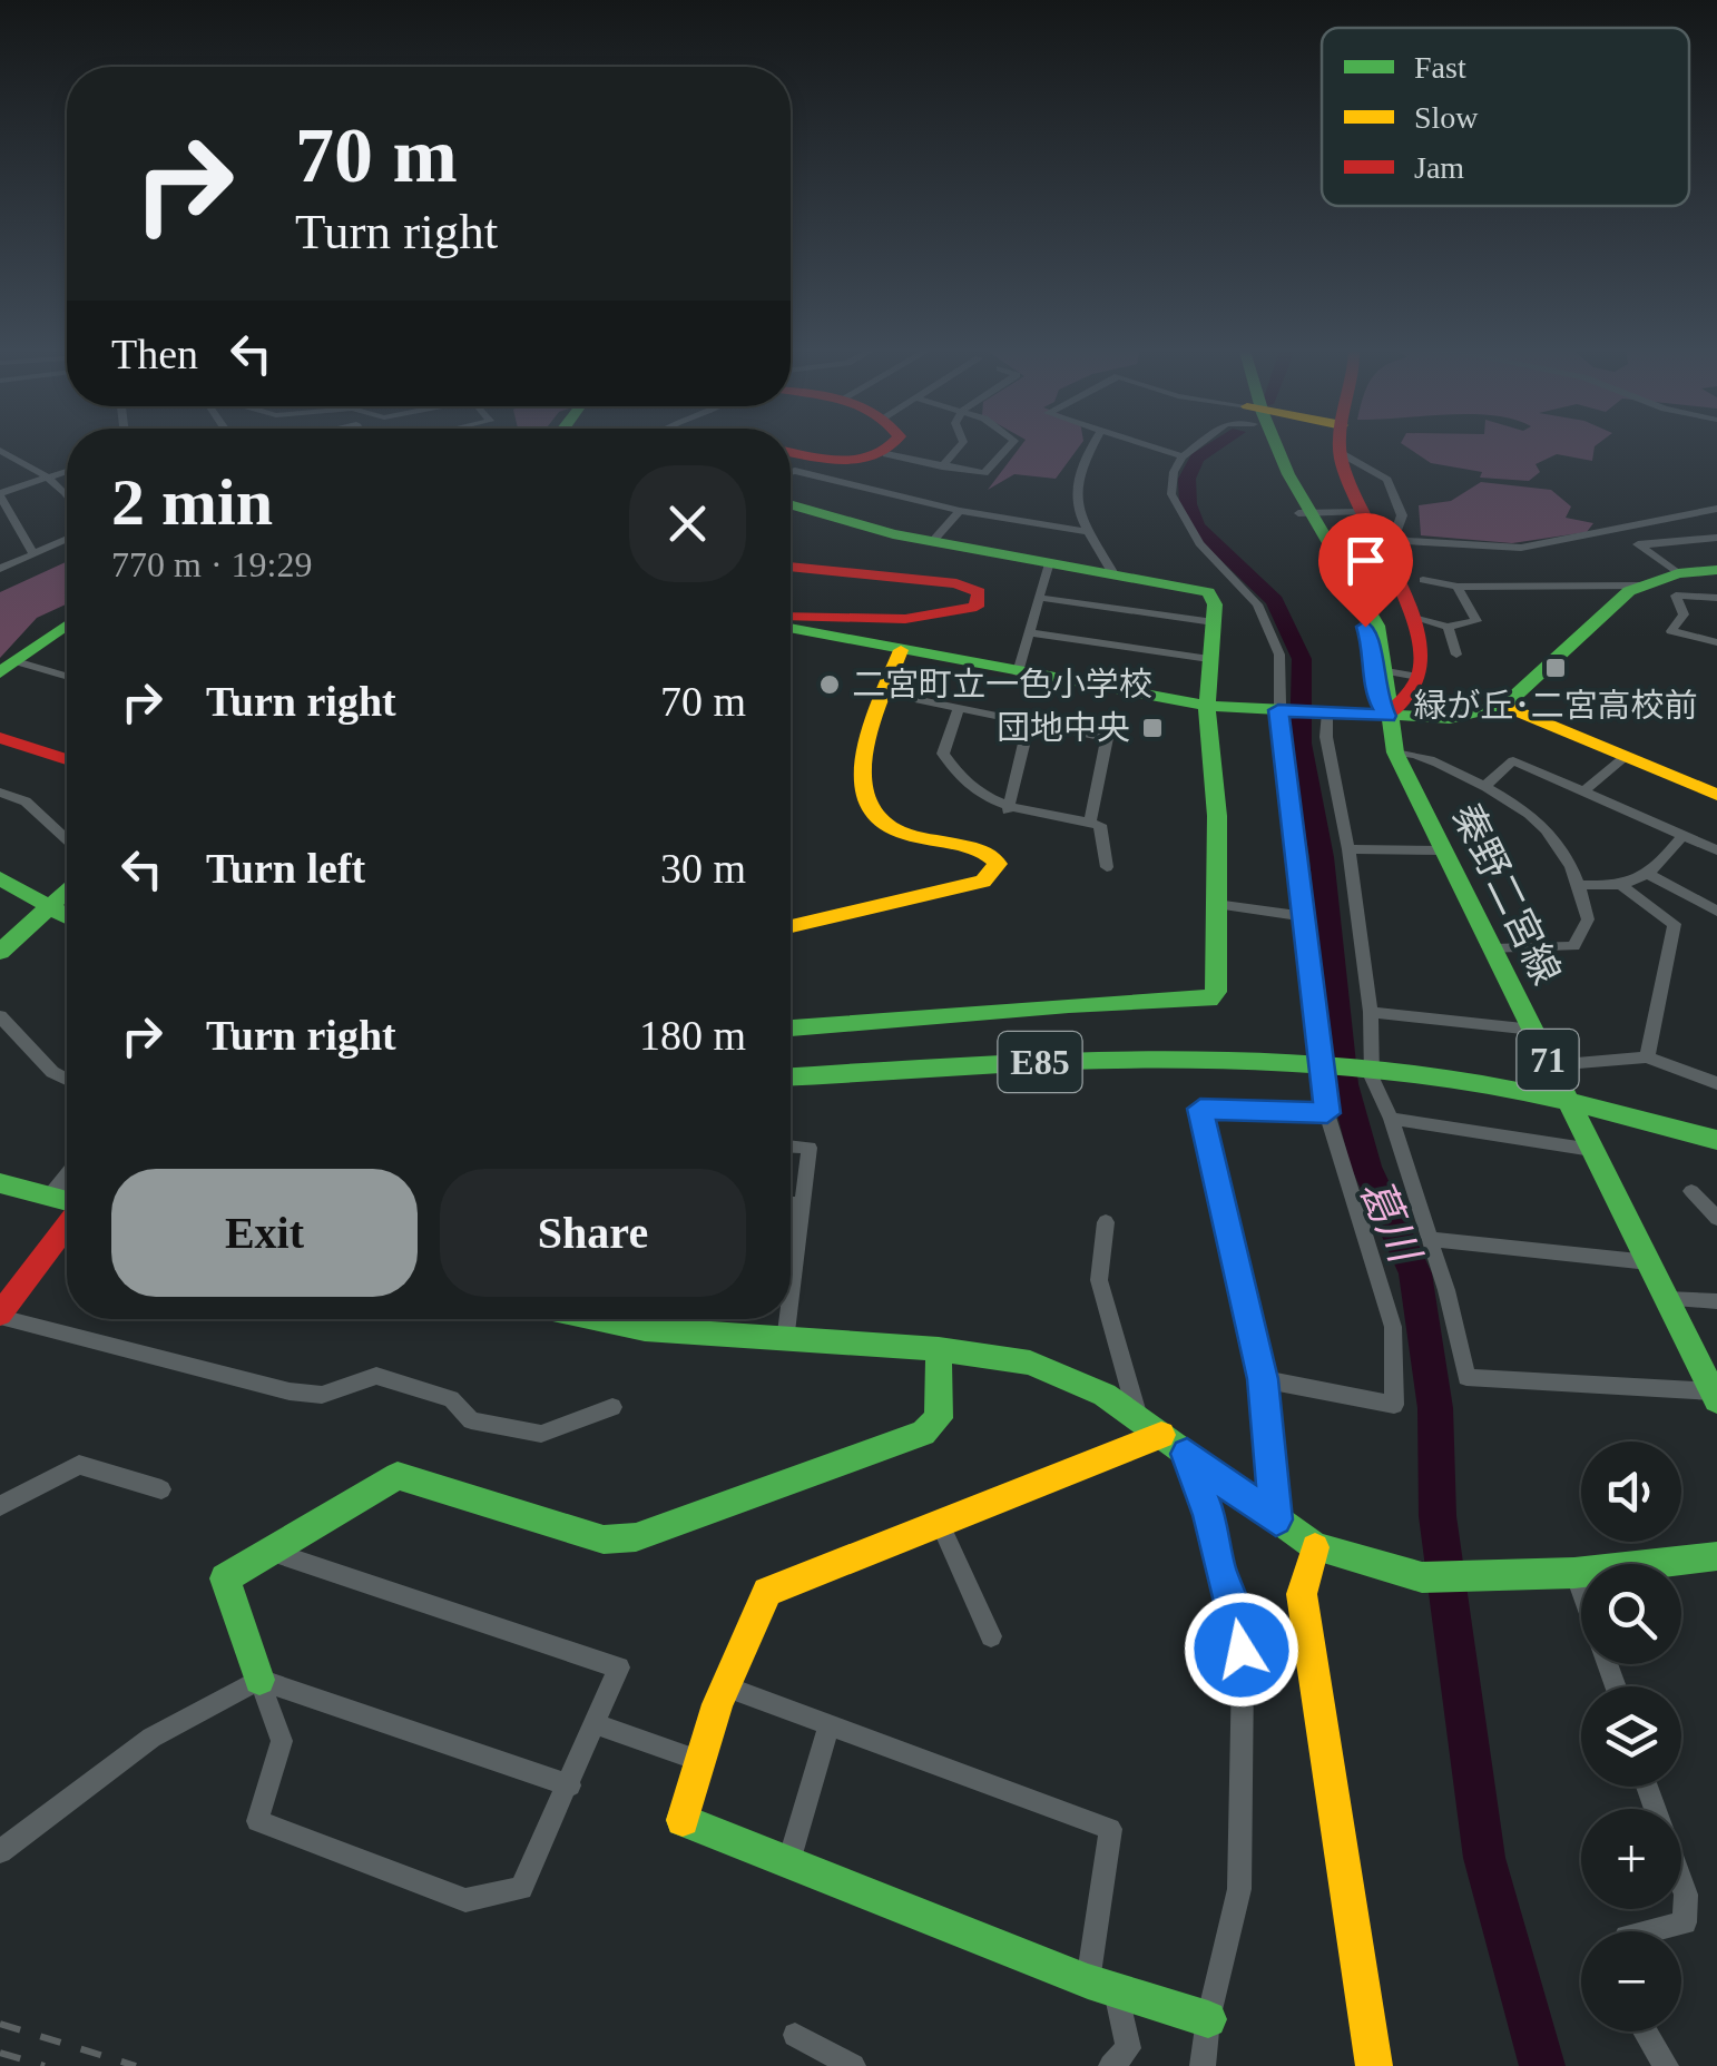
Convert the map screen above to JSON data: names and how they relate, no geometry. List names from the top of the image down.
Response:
{
  "streets": {
    "main road": ["秦野二宮線", "71", "E85"]
  },
  "crossings": [
    ["秦野二宮線", "E85"]
  ],
  "water": ["葛川"],
  "places": {
    "transit": ["緑が丘･二宮高校前", "団地中央"],
    "other": ["二宮町立一色小学校"]
  },
  "legend": ["Fast", "Slow", "Jam"],
  "page": {
    "turn": ["70 m", "Turn right"],
    "then": "Then",
    "heading": ["2 min", "770 m · 19:29"],
    "list": [
      {
        "name": "Turn right",
        "value": "70 m"
      },
      {
        "name": "Turn left",
        "value": "30 m"
      },
      {
        "name": "Turn right",
        "value": "180 m"
      }
    ],
    "buttons": ["Exit", "Share"],
    "map_buttons": ["+", "−"]
  }
}
